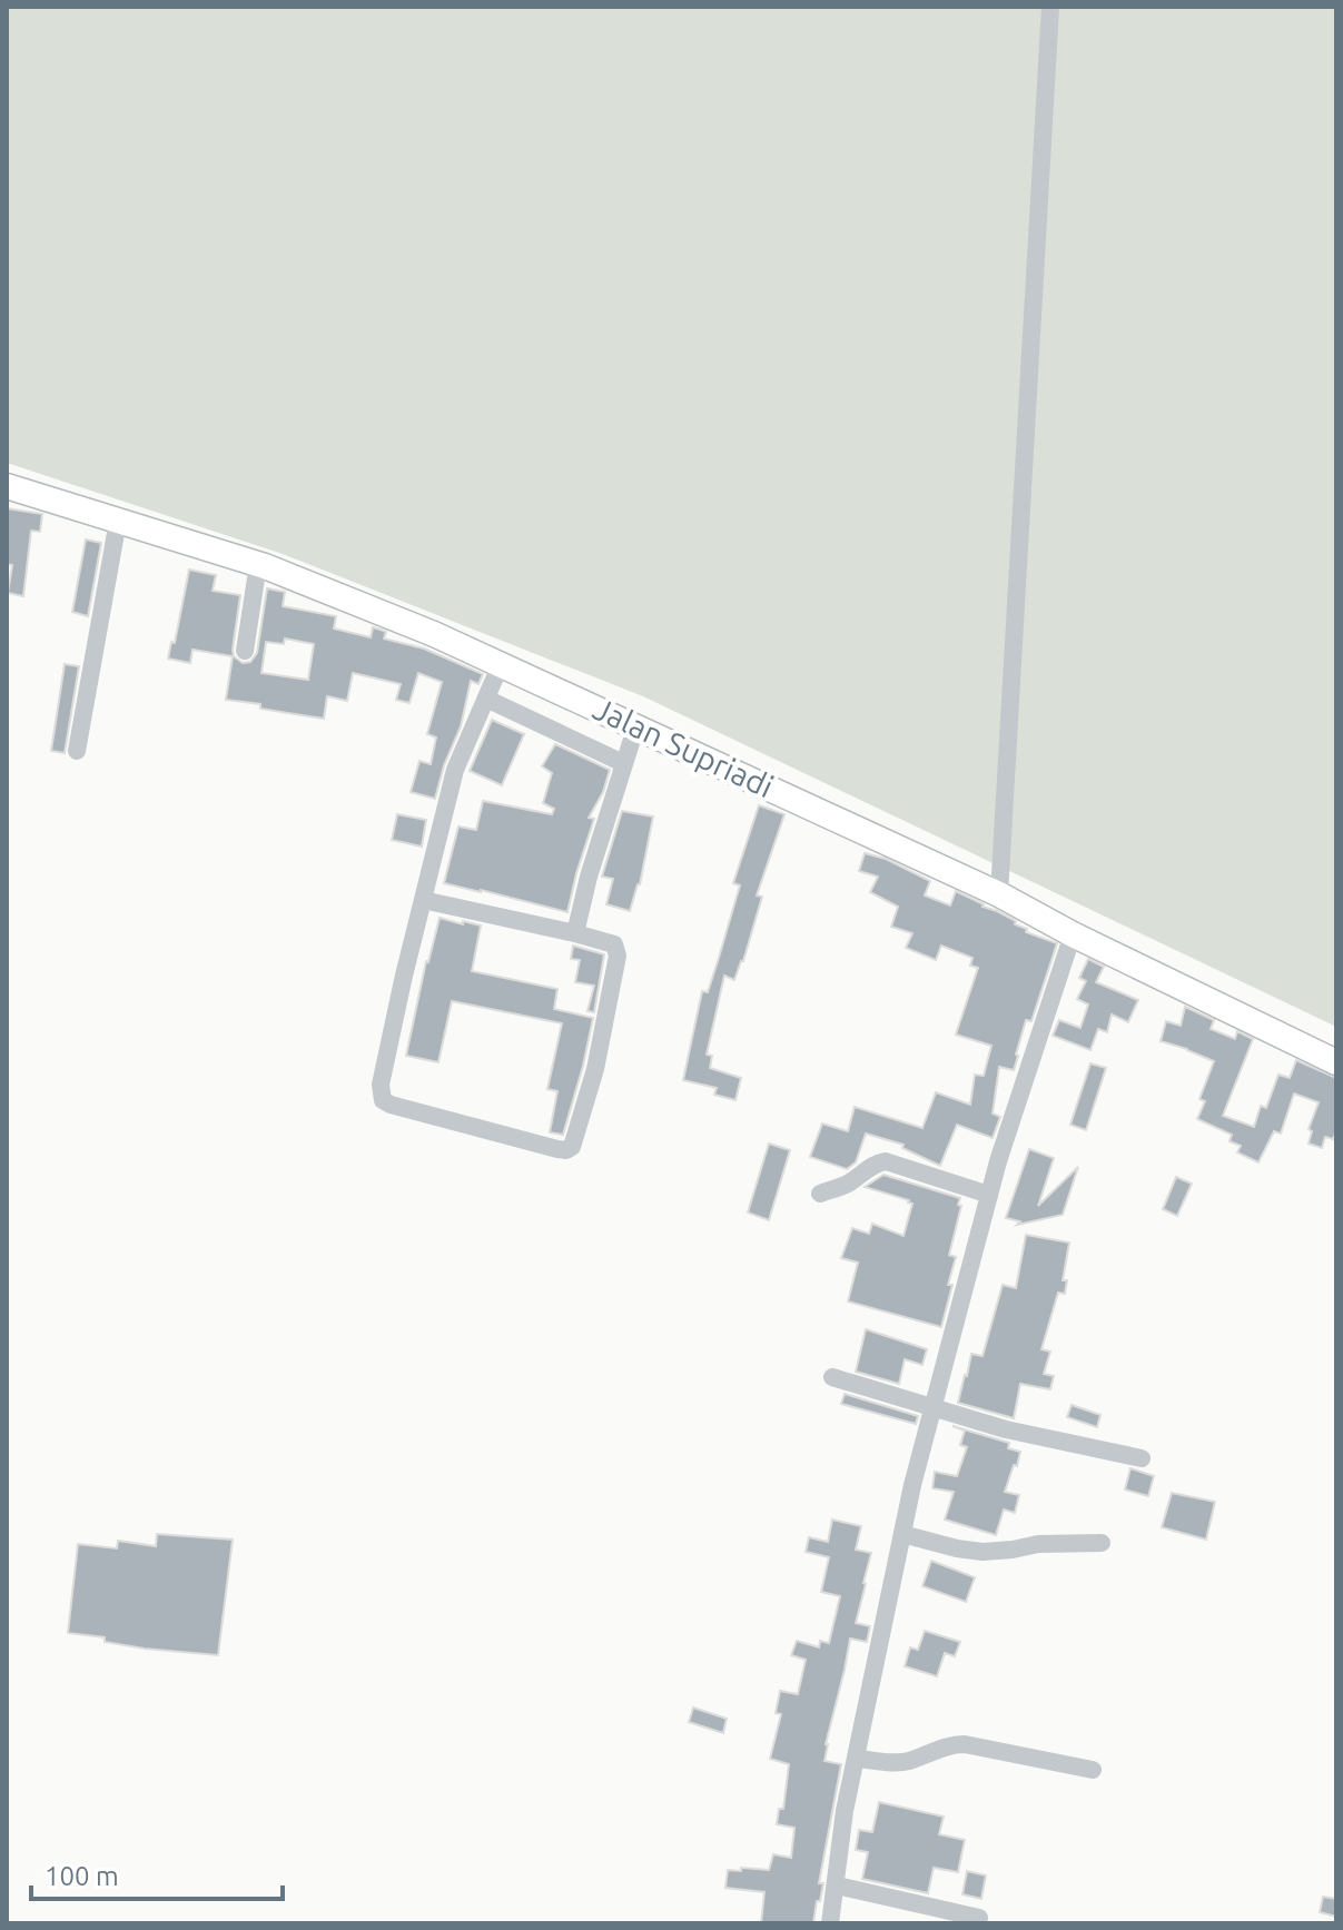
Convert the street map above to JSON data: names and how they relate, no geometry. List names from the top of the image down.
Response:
{
  "streets": {
    "main road": ["Jalan Supriadi"]
  },
  "scale_bar": "100 m"
}
